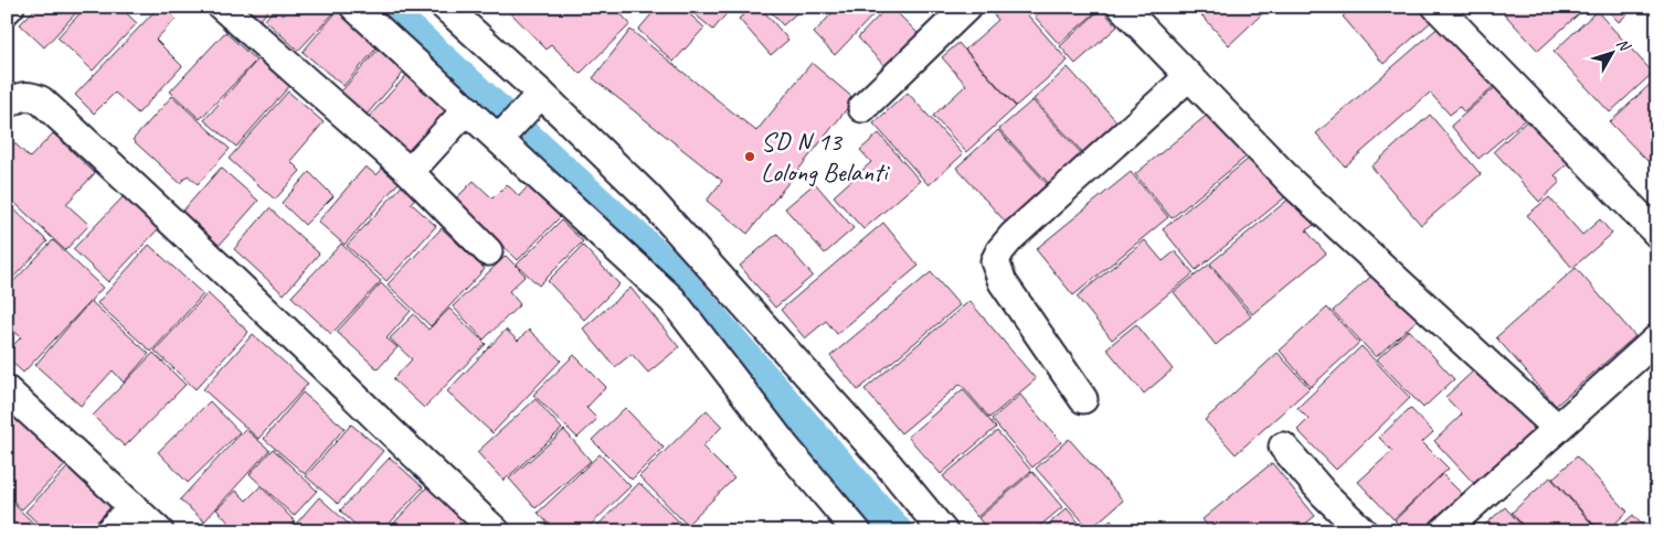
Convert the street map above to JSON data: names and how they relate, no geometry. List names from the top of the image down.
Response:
{
  "places": ["SD N 13 Lolong Belanti"],
  "north": "top right"
}
